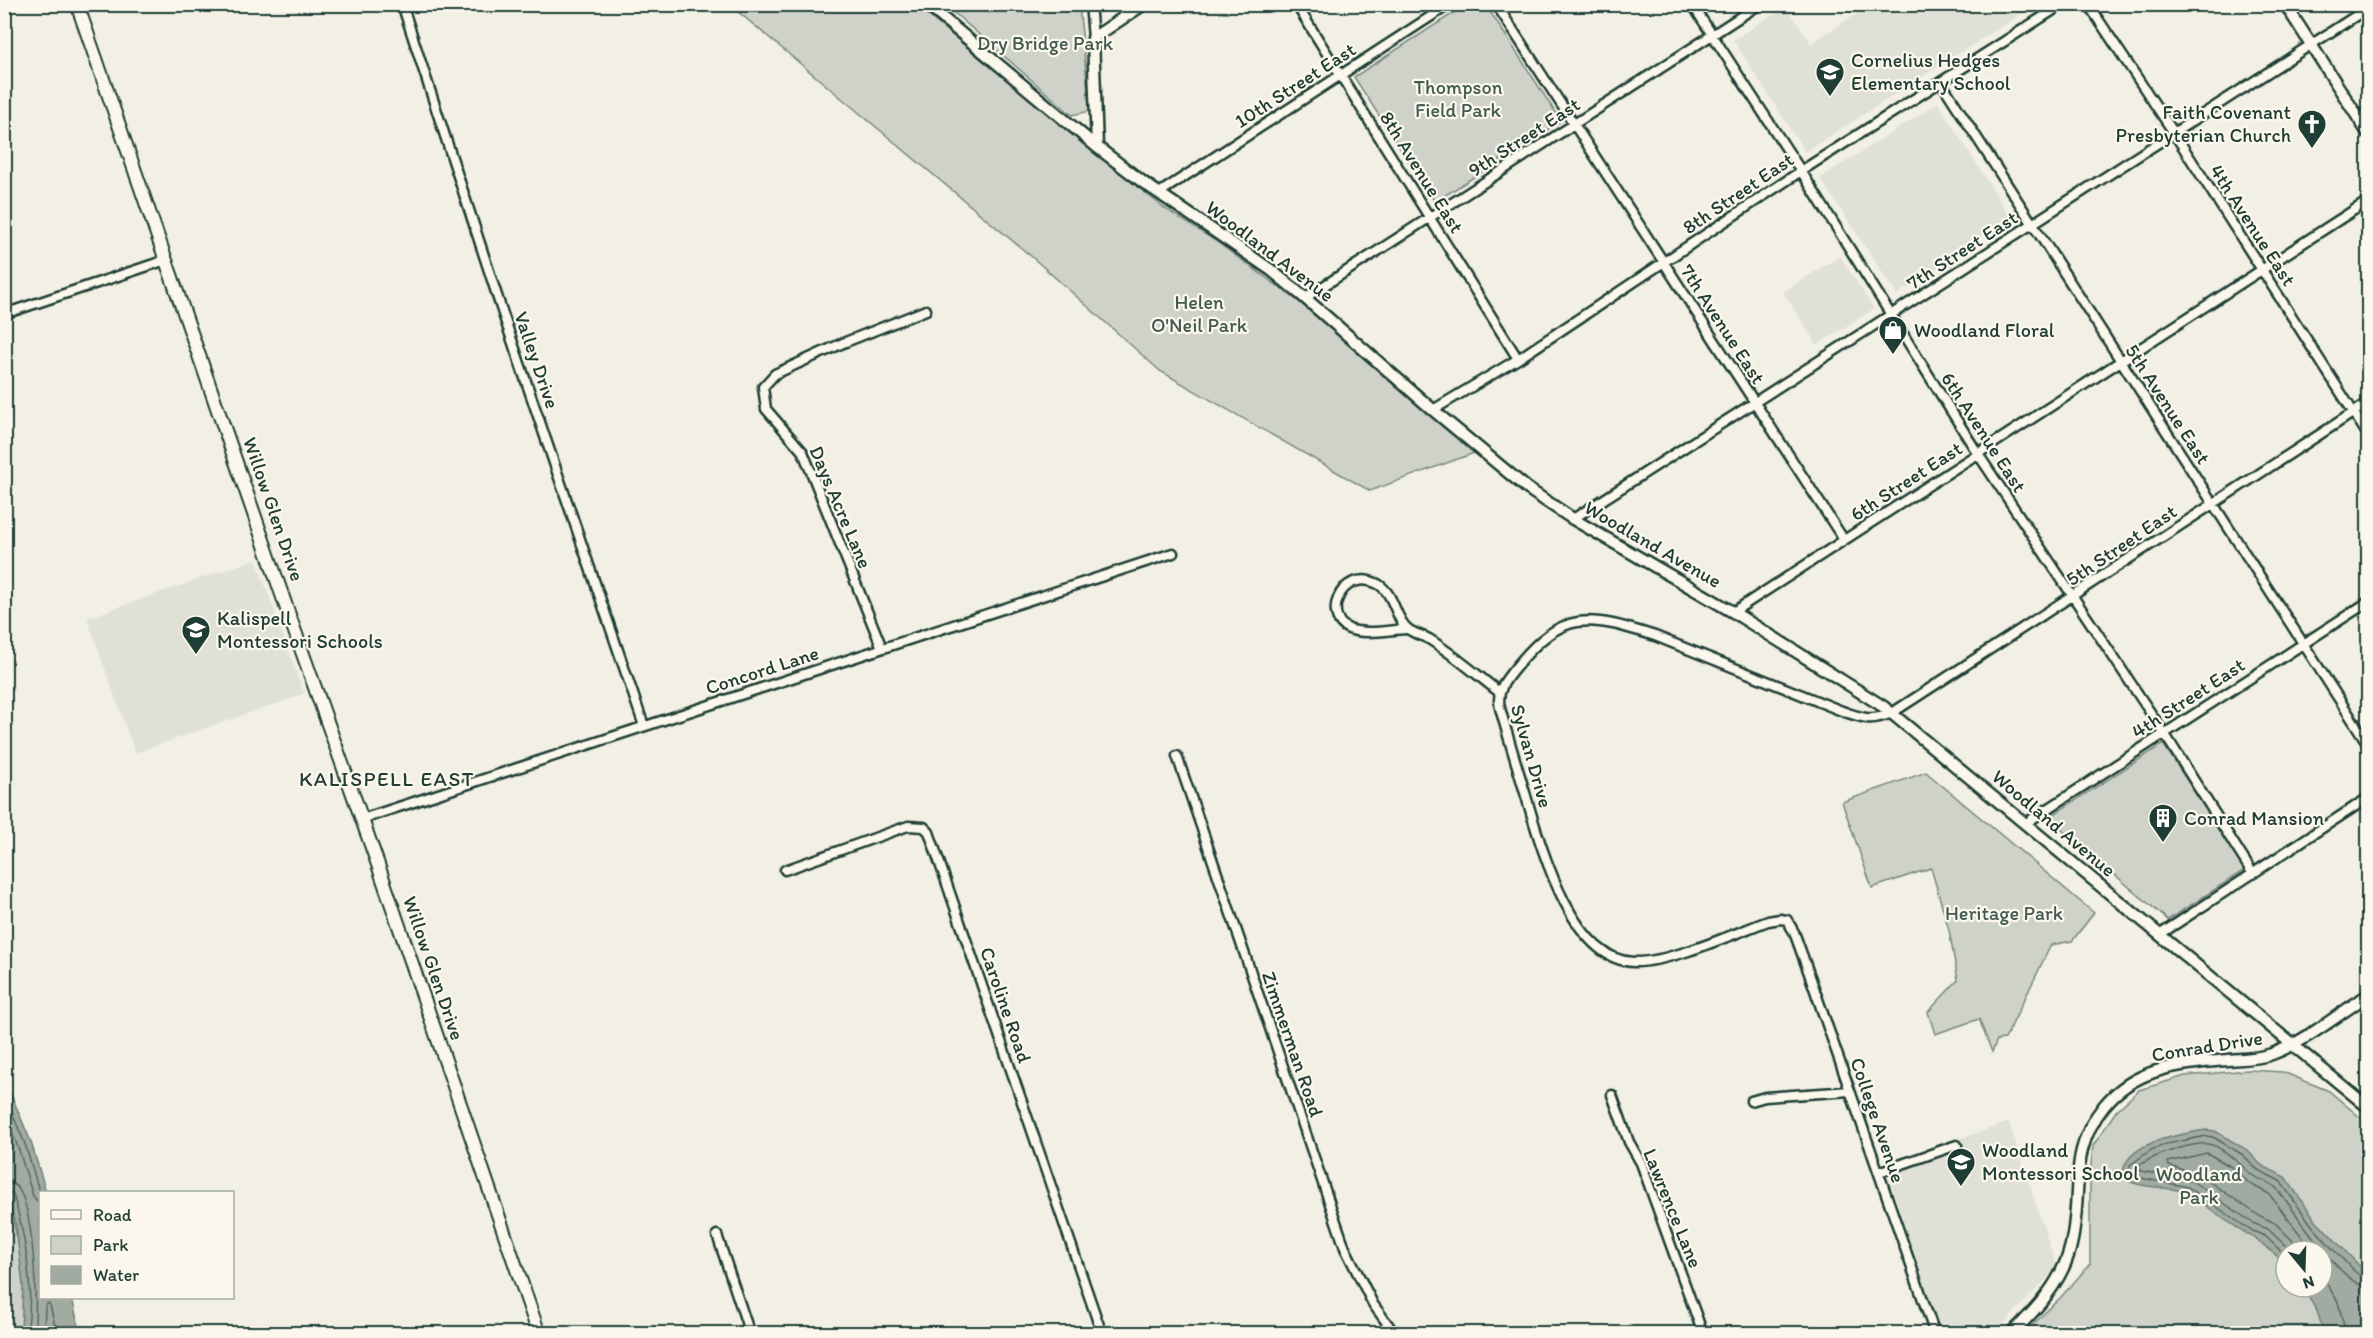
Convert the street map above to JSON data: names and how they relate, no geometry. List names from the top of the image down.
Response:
{
  "streets": {
    "main road": ["Willow Glen Drive"],
    "street": [
      "10th Street East",
      "9th Street East",
      "8th Avenue East",
      "8th Street East",
      "4th Avenue East",
      "7th Street East",
      "Woodland Avenue",
      "7th Avenue East",
      "Valley Drive",
      "5th Avenue East",
      "6th Avenue East",
      "6th Street East",
      "Days Acre Lane",
      "5th Street East",
      "Concord Lane",
      "4th Street East",
      "Sylvan Drive",
      "Caroline Road",
      "Zimmerman Road",
      "Conrad Drive",
      "College Avenue",
      "Lawrence Lane"
    ]
  },
  "crossings": [
    ["10th Street East", "8th Avenue East"],
    ["10th Street East", "Woodland Avenue"],
    ["9th Street East", "8th Avenue East"],
    ["9th Street East", "Woodland Avenue"],
    ["9th Street East", "7th Avenue East"],
    ["9th Street East", "6th Avenue East"],
    ["8th Avenue East", "8th Street East"],
    ["8th Street East", "Woodland Avenue"],
    ["8th Street East", "7th Avenue East"],
    ["8th Street East", "5th Avenue East"],
    ["8th Street East", "6th Avenue East"],
    ["4th Avenue East", "7th Street East"],
    ["4th Avenue East", "6th Street East"],
    ["4th Avenue East", "5th Street East"],
    ["7th Street East", "Woodland Avenue"],
    ["7th Street East", "7th Avenue East"],
    ["7th Street East", "5th Avenue East"],
    ["7th Street East", "6th Avenue East"],
    ["Woodland Avenue", "6th Street East"],
    ["Woodland Avenue", "5th Street East"],
    ["Woodland Avenue", "4th Street East"],
    ["Woodland Avenue", "Sylvan Drive"],
    ["Woodland Avenue", "Conrad Drive"],
    ["7th Avenue East", "6th Street East"],
    ["Valley Drive", "Concord Lane"],
    ["5th Avenue East", "6th Street East"],
    ["5th Avenue East", "5th Street East"],
    ["5th Avenue East", "4th Street East"],
    ["6th Avenue East", "6th Street East"],
    ["6th Avenue East", "5th Street East"],
    ["6th Avenue East", "4th Street East"],
    ["Days Acre Lane", "Concord Lane"],
    ["Willow Glen Drive", "Concord Lane"],
    ["5th Street East", "Sylvan Drive"],
    ["Sylvan Drive", "College Avenue"]
  ],
  "districts": ["KALISPELL EAST"],
  "parks": [
    "Dry Bridge Park",
    "Thompson Field Park",
    "Helen O'Neil Park",
    "Heritage Park",
    "Woodland Park"
  ],
  "places": {
    "school or university": ["Cornelius Hedges Elementary School", "Kalispell Montessori Schools", "Woodland Montessori School"],
    "church": ["Faith Covenant Presbyterian Church"],
    "shop": ["Woodland Floral"],
    "building": ["Conrad Mansion"]
  },
  "legend": ["Road", "Park", "Water"],
  "north": "bottom"
}
